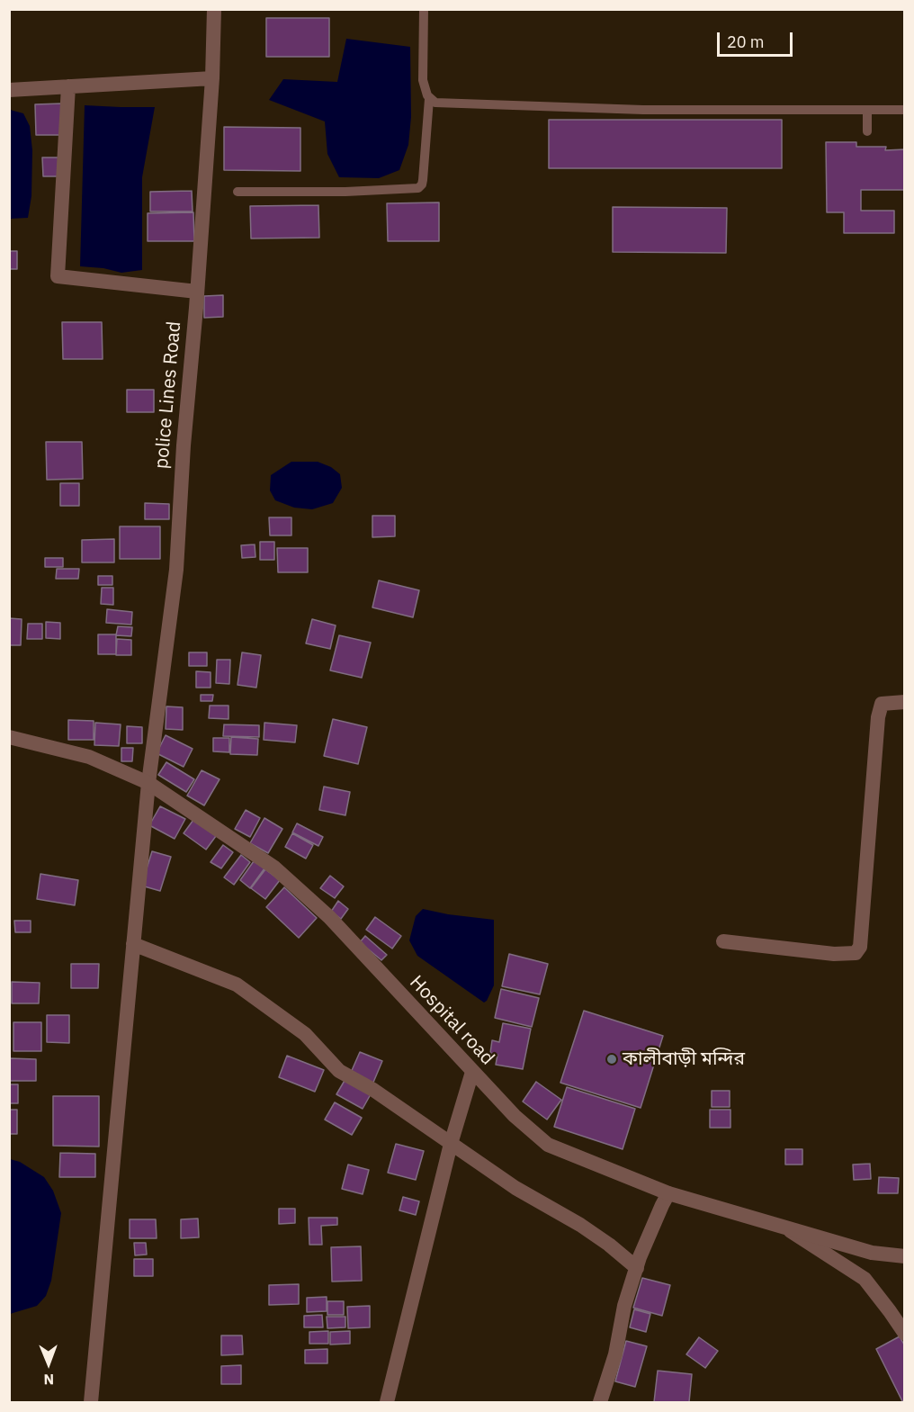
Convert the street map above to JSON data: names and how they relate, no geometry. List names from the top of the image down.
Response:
{
  "streets": {
    "street": ["police Lines Road", "Hospital road"]
  },
  "crossings": [
    ["police Lines Road", "Hospital road"]
  ],
  "places": ["কালীবাড়ী মন্দির"],
  "scale_bar": "20 m",
  "north": "bottom"
}
